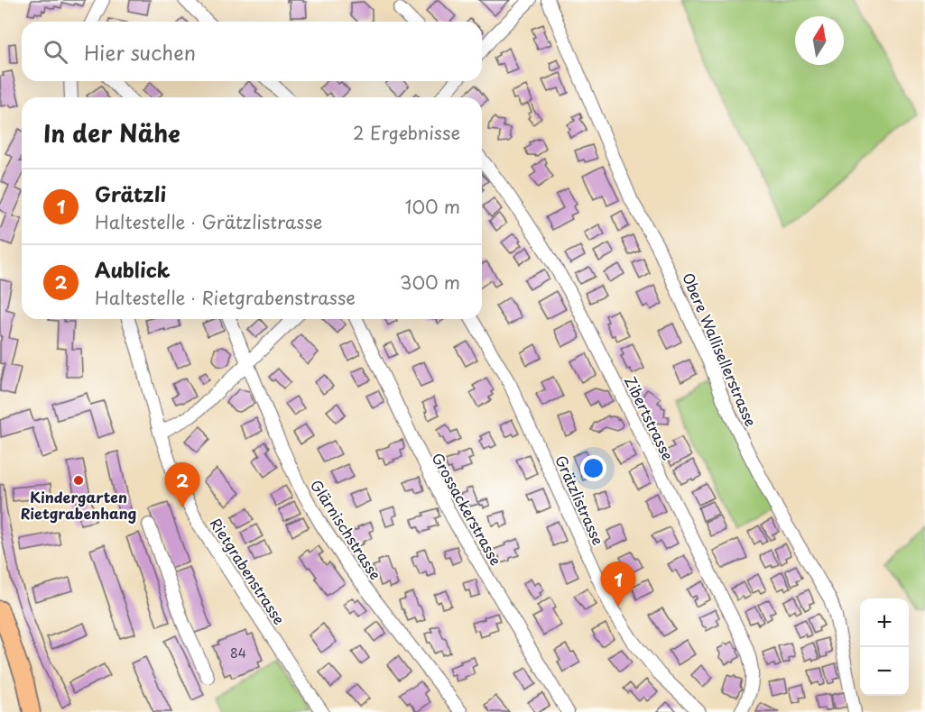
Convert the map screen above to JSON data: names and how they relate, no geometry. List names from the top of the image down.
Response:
{
  "streets": {
    "street": [
      "Obere Wallisellerstrasse",
      "Zibertstrasse",
      "Grätzlistrasse",
      "Grossackerstrasse",
      "Glärnischstrasse",
      "Rietgrabenstrasse"
    ]
  },
  "places": ["Kindergarten Rietgrabenhang"],
  "house_numbers": ["84"],
  "north": "top",
  "page": {
    "search": "Hier suchen",
    "heading": ["In der Nähe", "2 Ergebnisse"],
    "list": [
      {
        "mark": "1",
        "name": "Grätzli",
        "note": "Haltestelle · Grätzlistrasse",
        "value": "100 m"
      },
      {
        "mark": "2",
        "name": "Aublick",
        "note": "Haltestelle · Rietgrabenstrasse",
        "value": "300 m"
      }
    ],
    "pins": ["2", "1"],
    "map_buttons": ["+", "−"]
  }
}
